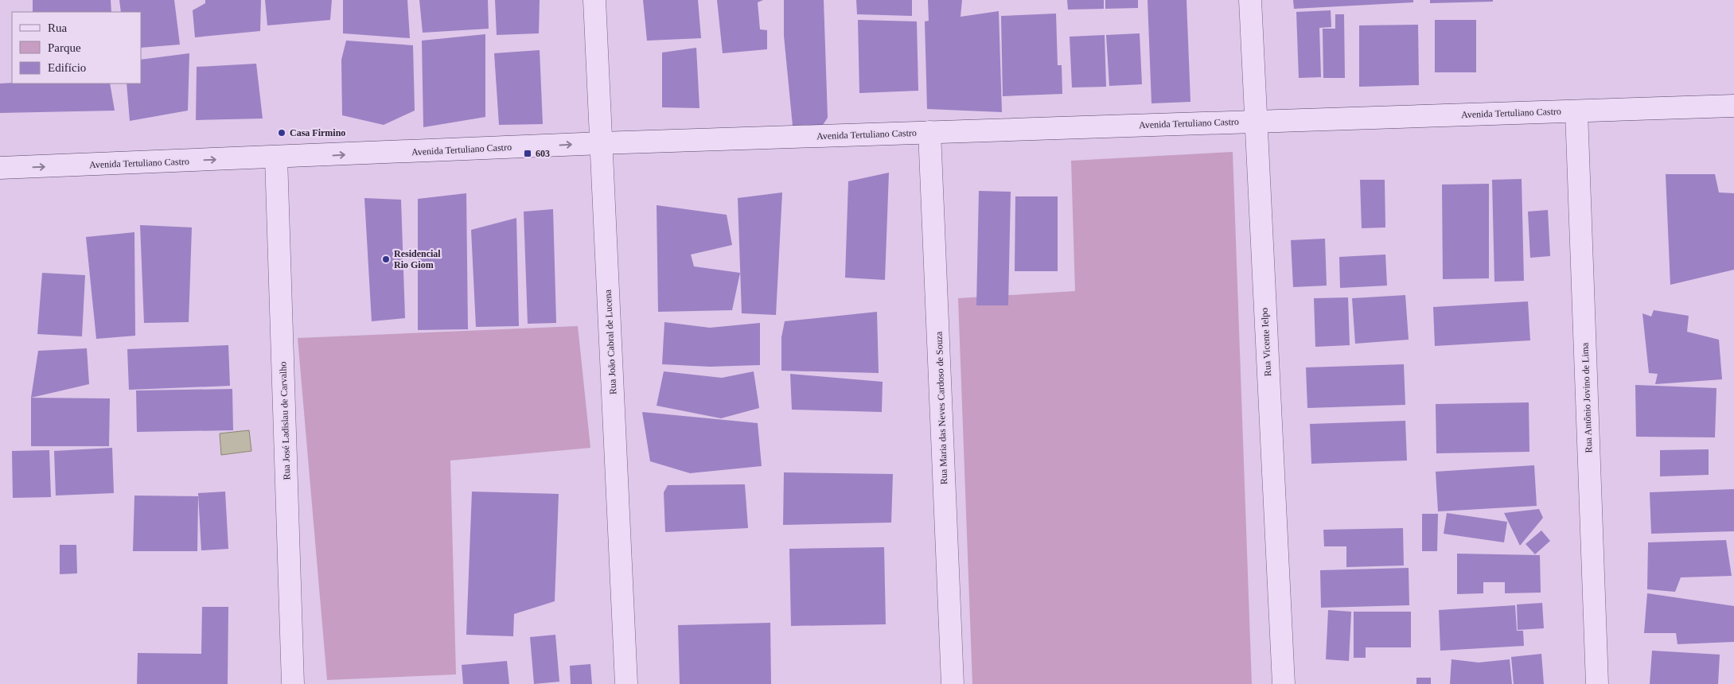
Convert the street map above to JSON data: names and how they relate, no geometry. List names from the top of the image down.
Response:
{
  "streets": {
    "street": [
      "Avenida Tertuliano Castro",
      "Rua João Cabral de Lucena",
      "Rua Vicente Ielpo",
      "Rua Antônio Jovino de Lima",
      "Rua Maria das Neves Cardoso de Souza",
      "Rua José Ladislau de Carvalho"
    ]
  },
  "crossings": [
    ["Avenida Tertuliano Castro", "Rua João Cabral de Lucena"],
    ["Avenida Tertuliano Castro", "Rua Vicente Ielpo"],
    ["Avenida Tertuliano Castro", "Rua Antônio Jovino de Lima"],
    ["Avenida Tertuliano Castro", "Rua Maria das Neves Cardoso de Souza"],
    ["Avenida Tertuliano Castro", "Rua José Ladislau de Carvalho"]
  ],
  "places": {
    "other": ["Casa Firmino", "Residencial Rio Giom"],
    "transit": ["603"]
  },
  "legend": ["Rua", "Parque", "Edifício"]
}
